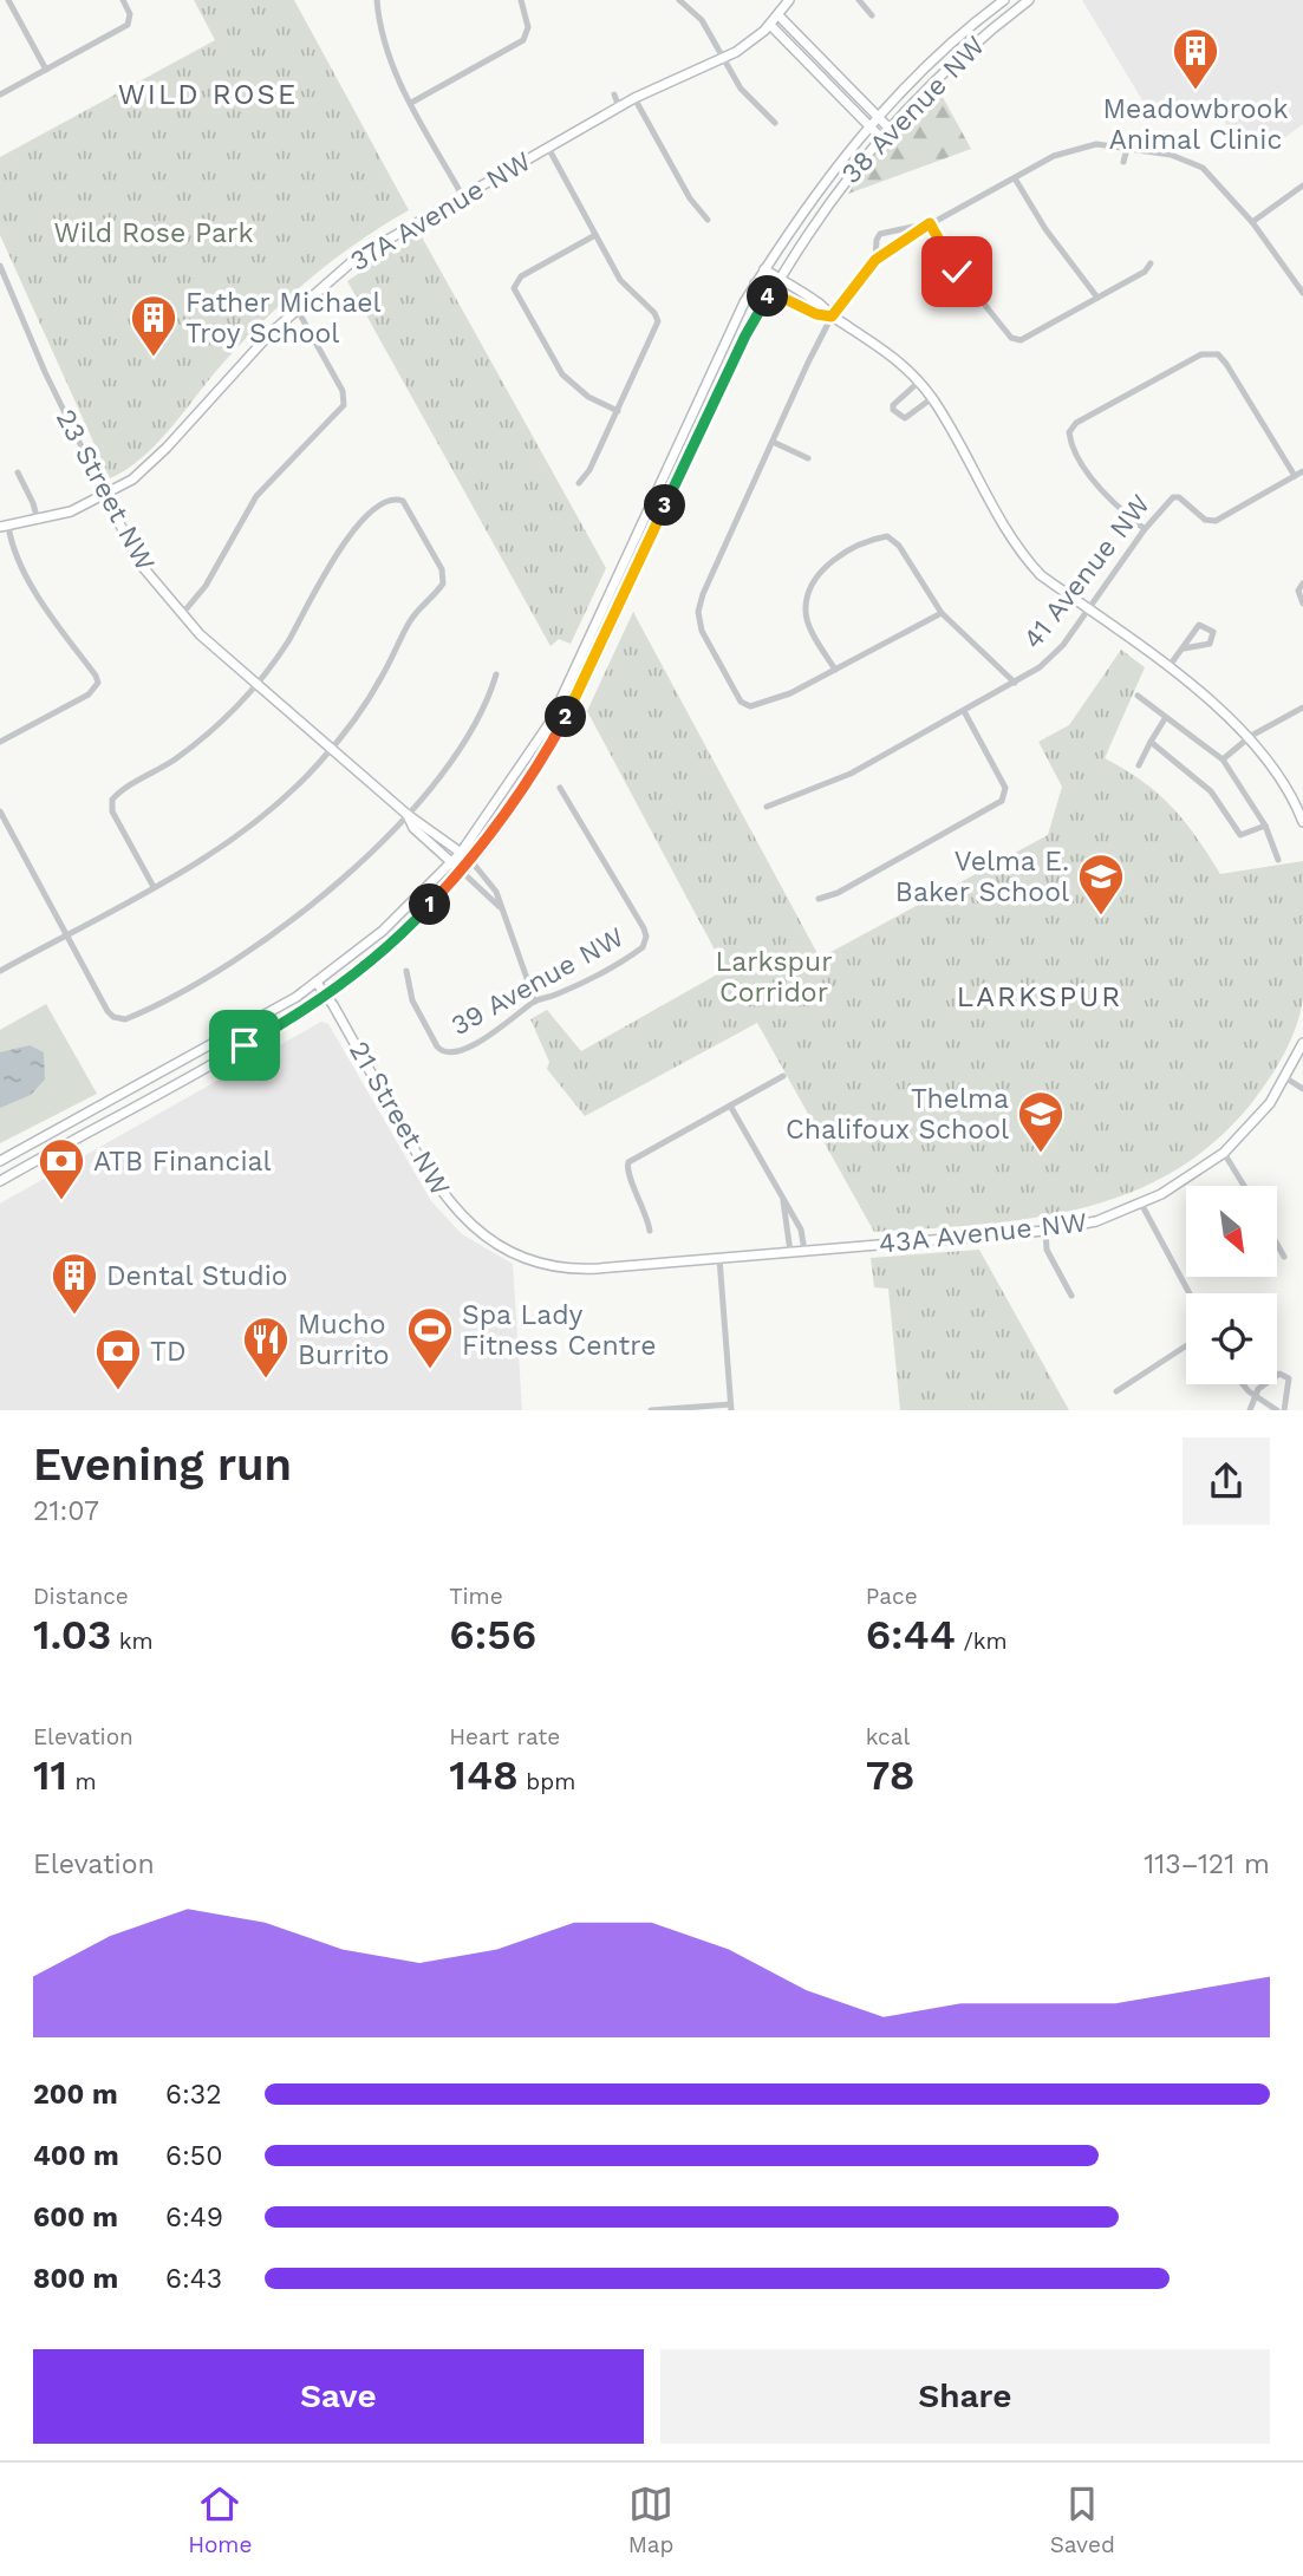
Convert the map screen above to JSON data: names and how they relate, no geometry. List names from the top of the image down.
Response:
{
  "streets": {
    "street": [
      "38 Avenue NW",
      "37A Avenue NW",
      "23 Street NW",
      "41 Avenue NW",
      "39 Avenue NW",
      "21 Street NW",
      "43A Avenue NW"
    ]
  },
  "crossings": [
    ["38 Avenue NW", "23 Street NW"],
    ["38 Avenue NW", "21 Street NW"],
    ["37A Avenue NW", "23 Street NW"],
    ["23 Street NW", "39 Avenue NW"],
    ["21 Street NW", "43A Avenue NW"]
  ],
  "districts": ["WILD ROSE", "LARKSPUR"],
  "parks": ["Wild Rose Park", "Larkspur Corridor"],
  "places": {
    "building": ["Meadowbrook Animal Clinic", "Father Michael Troy School", "Dental Studio"],
    "school or university": ["Velma E. Baker School", "Thelma Chalifoux School"],
    "bank": ["ATB Financial", "TD"],
    "sports": ["Spa Lady Fitness Centre"],
    "restaurant": ["Mucho Burrito"]
  },
  "north": "bottom right",
  "page": {
    "pins": [
      "4",
      "3",
      "2",
      "1"
    ],
    "heading": ["Evening run", "21:07"],
    "stats": [
      ["Distance", "1.03 km"],
      ["Time", "6:56"],
      ["Pace", "6:44 /km"],
      ["Elevation", "11 m"],
      ["Heart rate", "148 bpm"],
      ["kcal", "78"]
    ],
    "chart": ["Elevation", "113–121 m"],
    "list": [
      {
        "name": "200 m",
        "note": "6:32"
      },
      {
        "name": "400 m",
        "note": "6:50"
      },
      {
        "name": "600 m",
        "note": "6:49"
      },
      {
        "name": "800 m",
        "note": "6:43"
      }
    ],
    "buttons": ["Save", "Share"],
    "tabs": ["Home", "Map", "Saved"]
  }
}
